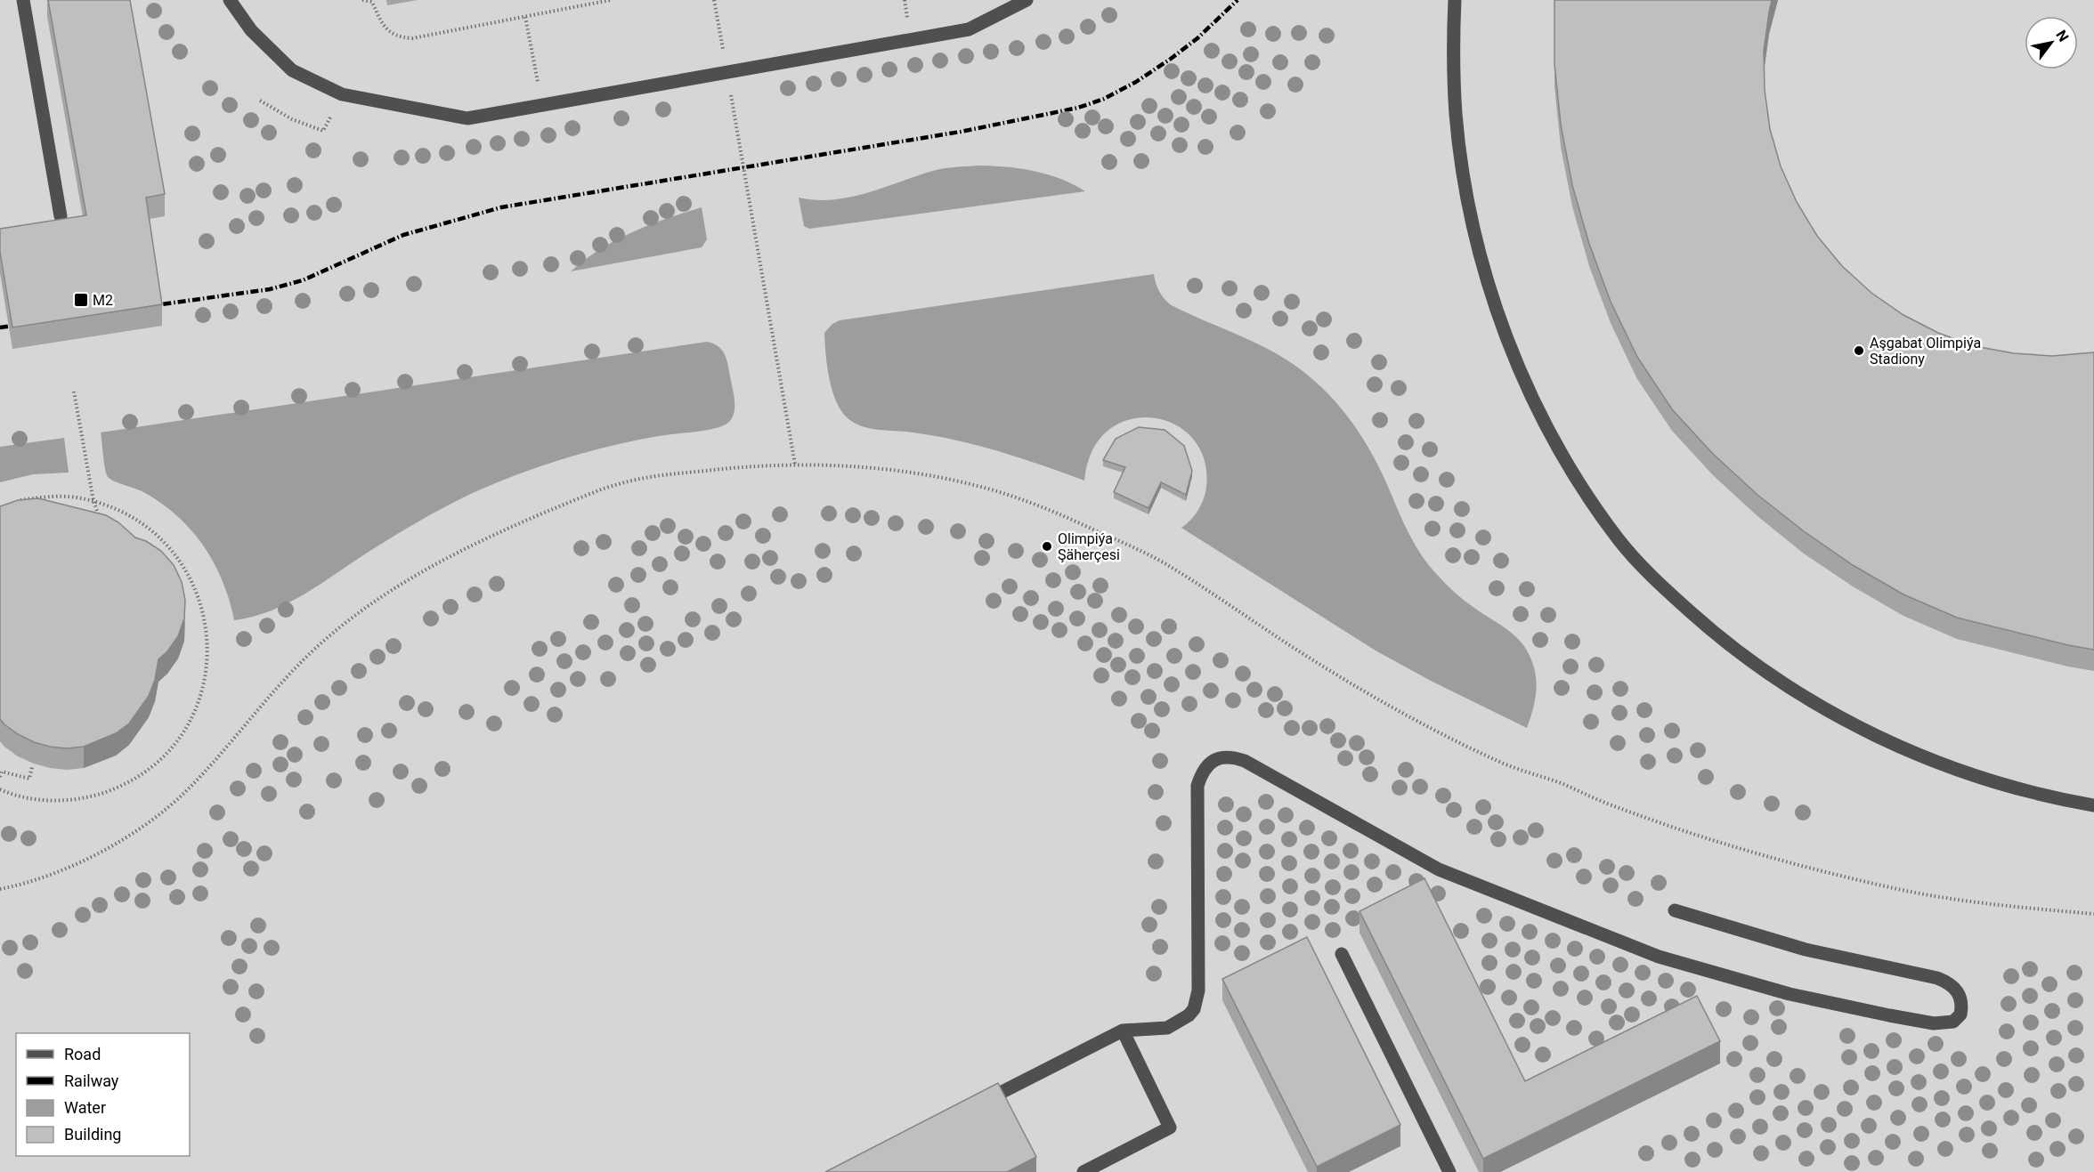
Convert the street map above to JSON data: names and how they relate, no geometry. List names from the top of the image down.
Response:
{
  "places": {
    "transit": ["M2"],
    "other": ["Aşgabat Olimpiýa Stadiony", "Olimpiýa Şäherçesi"]
  },
  "legend": [
    "Road",
    "Railway",
    "Water",
    "Building"
  ],
  "north": "top right"
}
